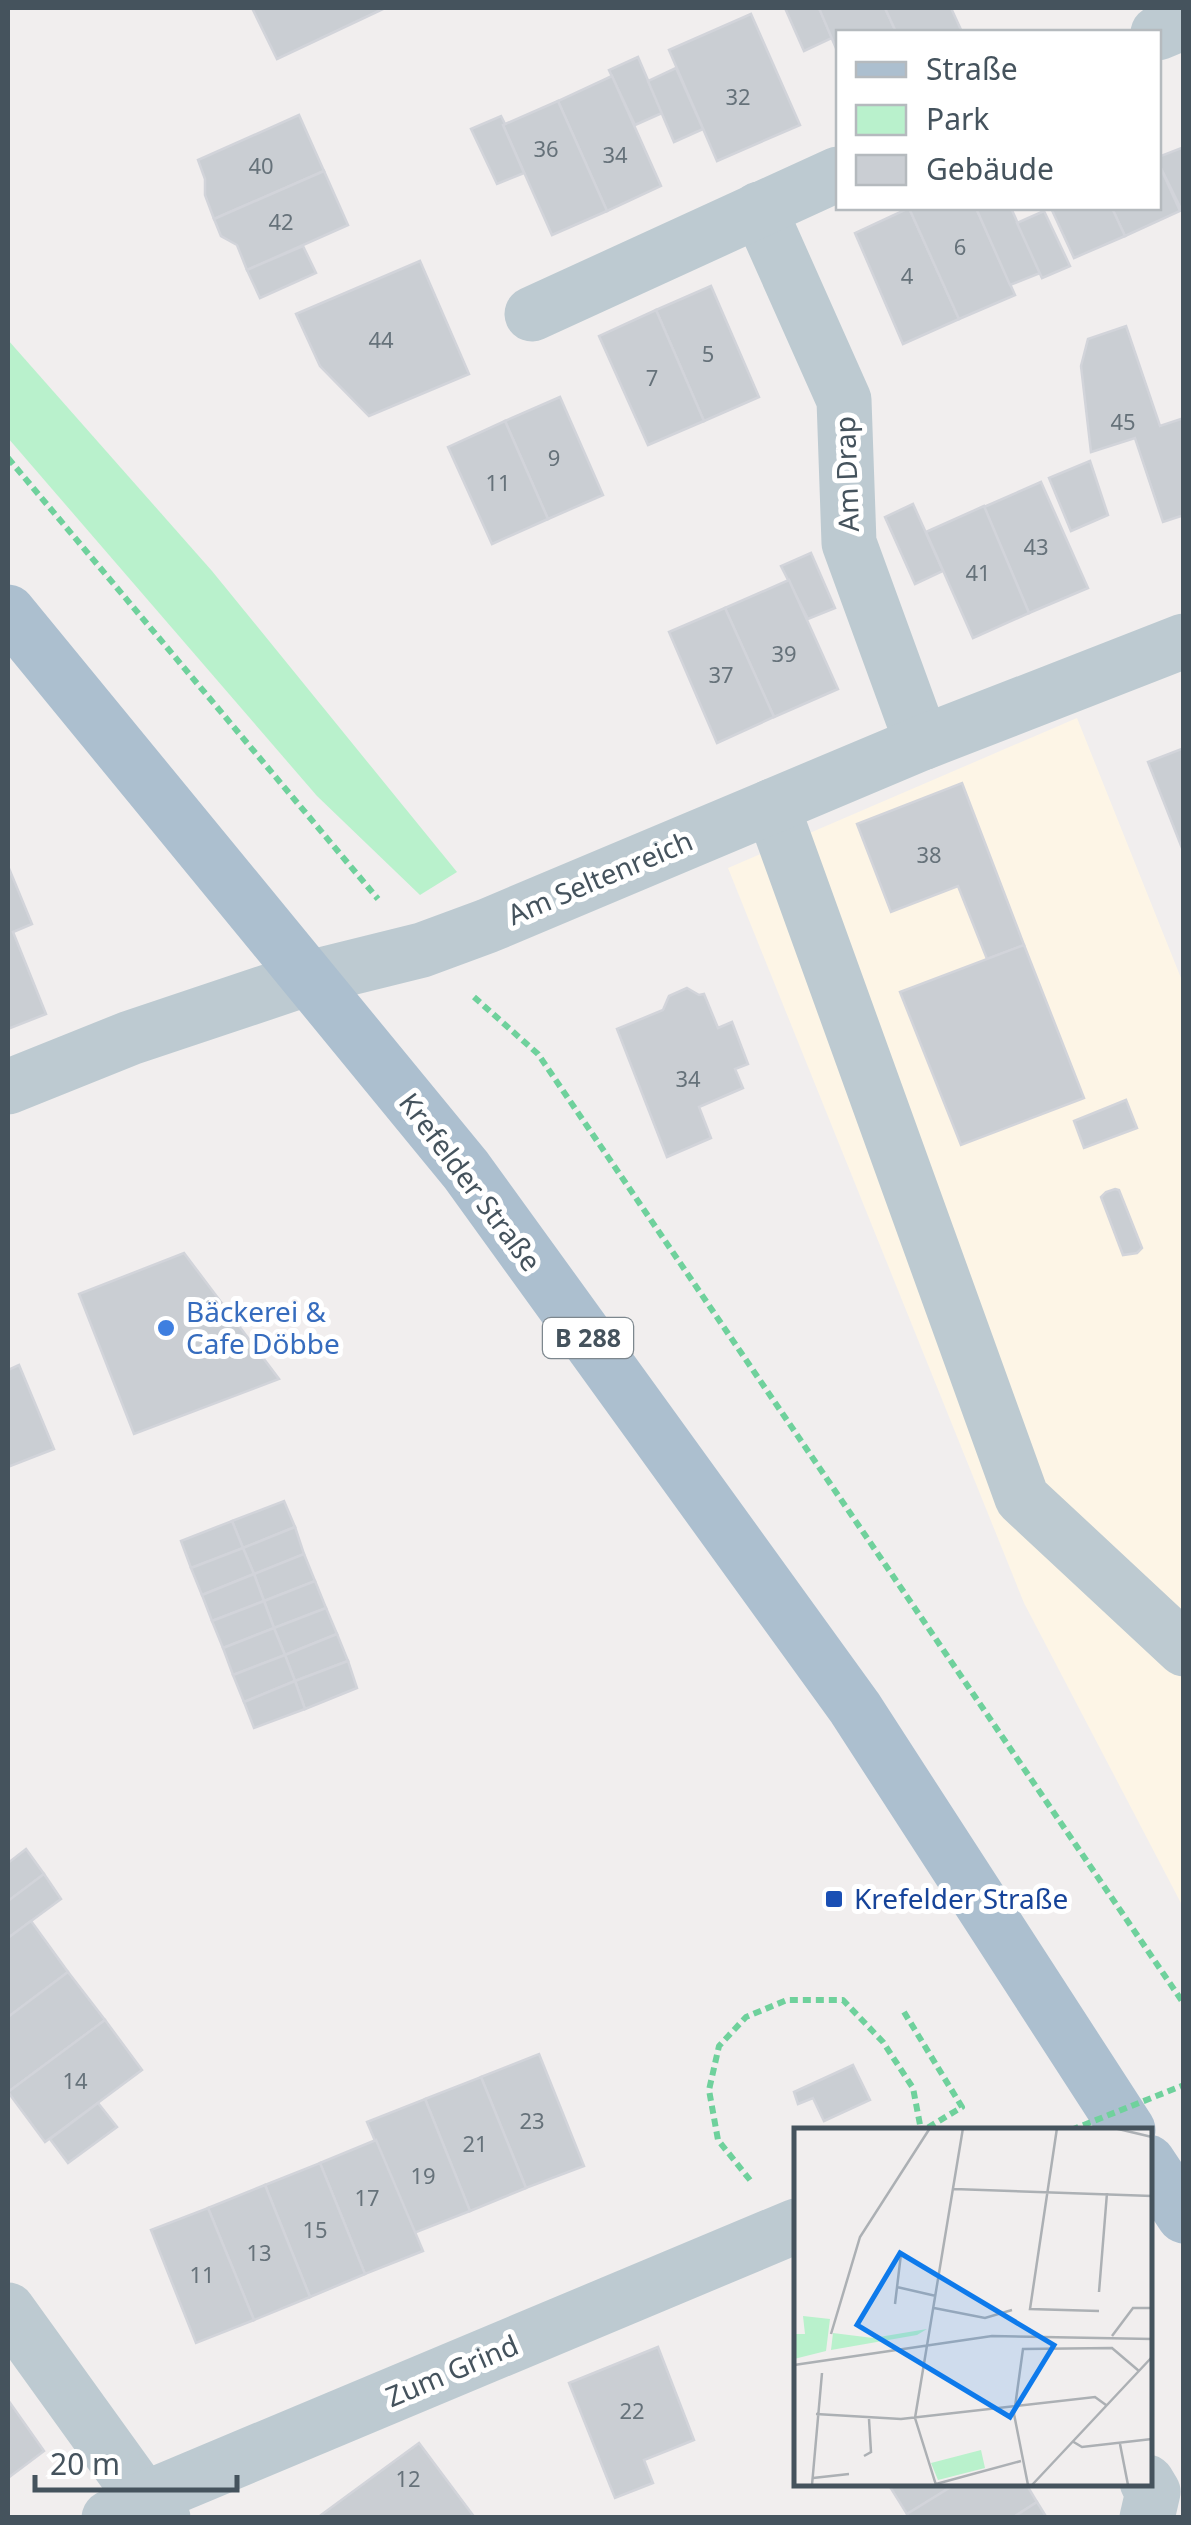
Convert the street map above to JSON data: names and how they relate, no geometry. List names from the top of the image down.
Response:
{
  "streets": {
    "main road": ["Krefelder Straße", "B 288"],
    "street": ["Am Drap", "Am Seltenreich", "Zum Grind"]
  },
  "crossings": [
    ["Am Drap", "Am Seltenreich"],
    ["Am Seltenreich", "Krefelder Straße"]
  ],
  "places": {
    "other": ["Bäckerei & Cafe Döbbe"],
    "transit": ["Krefelder Straße"]
  },
  "house_numbers": [
    "32",
    "36",
    "34",
    "40",
    "42",
    "6",
    "4",
    "44",
    "5",
    "7",
    "45",
    "9",
    "11",
    "43",
    "41",
    "39",
    "37",
    "38",
    "34",
    "14",
    "23",
    "21",
    "19",
    "17",
    "15",
    "13",
    "11",
    "22",
    "12"
  ],
  "legend": ["Straße", "Park", "Gebäude"],
  "scale_bar": "20 m"
}
